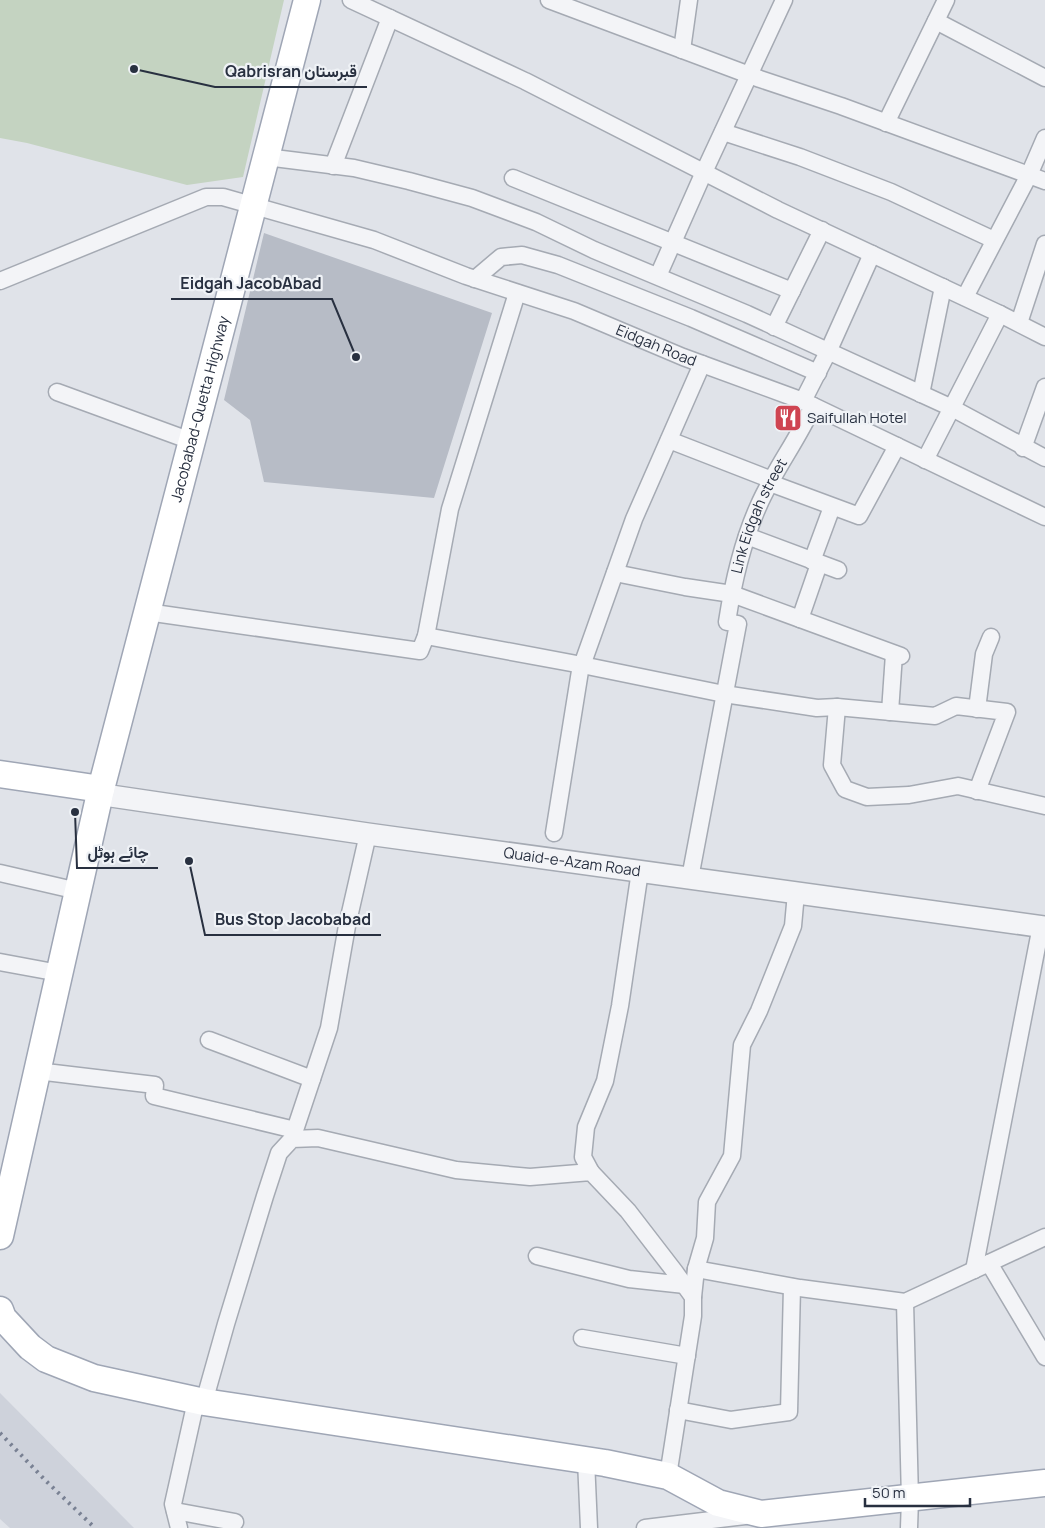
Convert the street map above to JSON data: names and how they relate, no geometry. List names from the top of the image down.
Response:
{
  "streets": {
    "main road": ["Jacobabad-Quetta Highway"],
    "street": ["Eidgah Road", "Link Eidgah street", "Quaid-e-Azam Road"]
  },
  "crossings": [
    ["Eidgah Road", "Jacobabad-Quetta Highway"],
    ["Eidgah Road", "Link Eidgah street"],
    ["Jacobabad-Quetta Highway", "Quaid-e-Azam Road"]
  ],
  "places": {
    "other": [
      "Qabrisran قبرستان",
      "Eidgah JacobAbad",
      "چائے ہوٹل",
      "Bus Stop Jacobabad"
    ],
    "restaurant": ["Saifullah Hotel"]
  },
  "scale_bar": "50 m"
}
